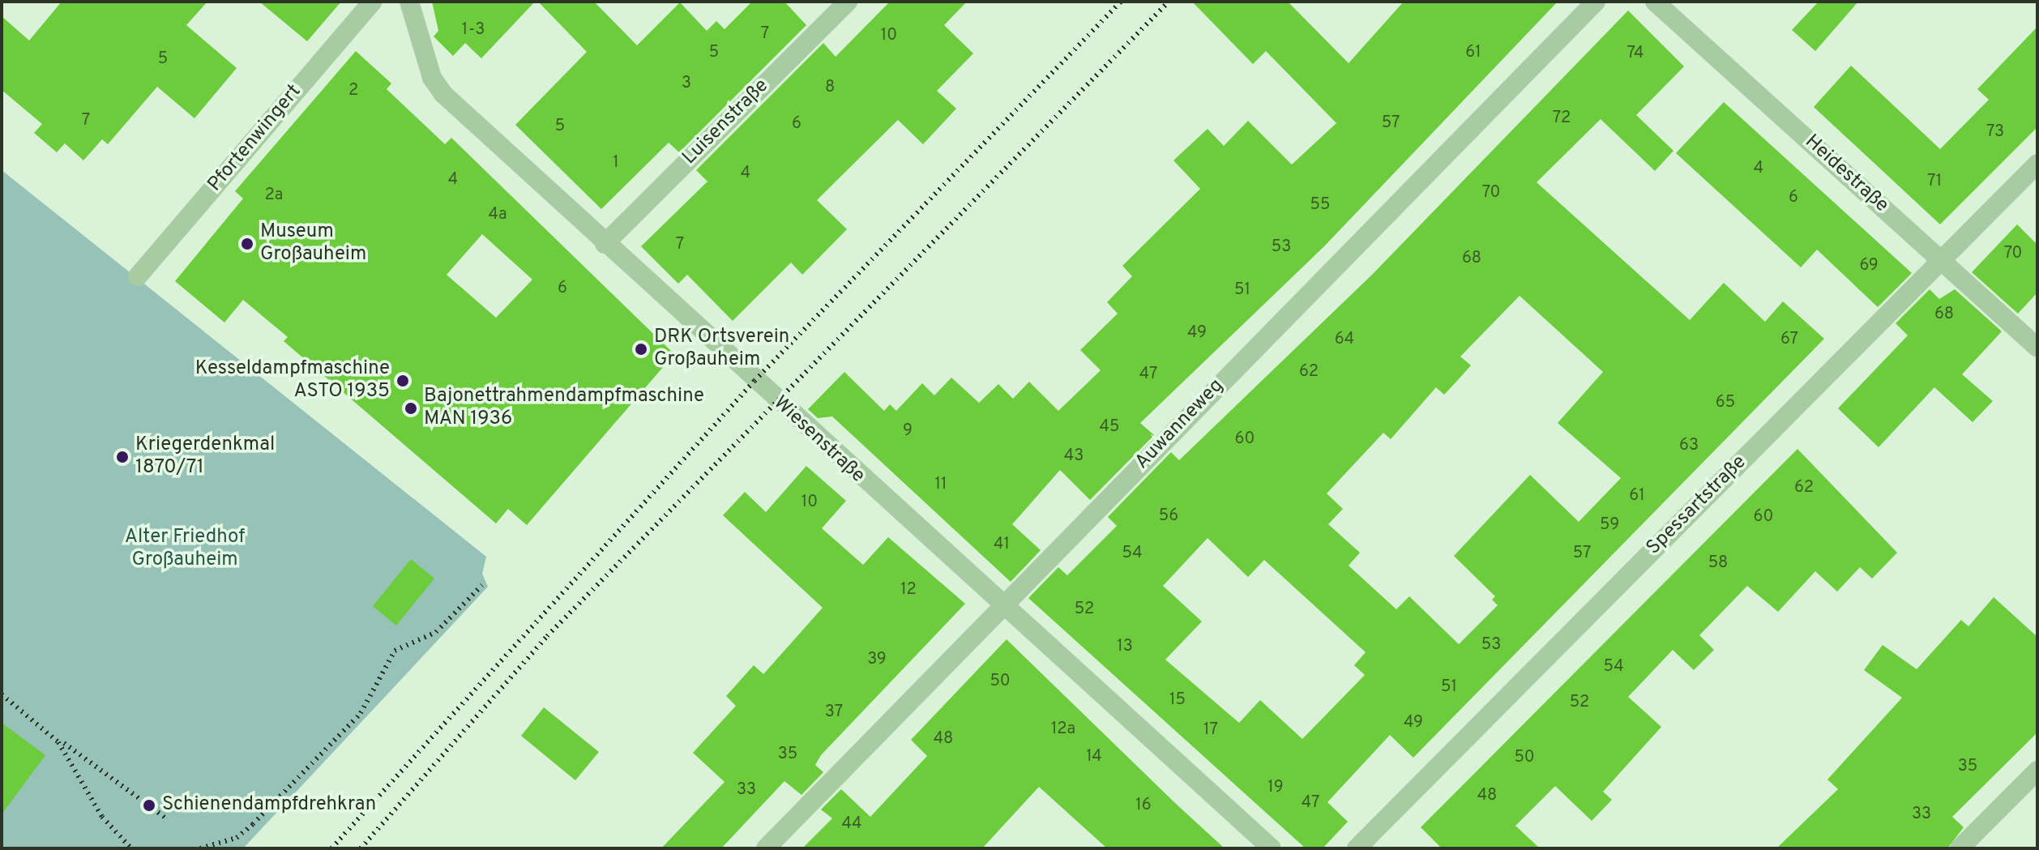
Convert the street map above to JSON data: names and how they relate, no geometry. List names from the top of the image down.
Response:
{
  "streets": {
    "street": [
      "Luisenstraße",
      "Pfortenwingert",
      "Heidestraße",
      "Auwanneweg",
      "Wiesenstraße",
      "Spessartstraße"
    ]
  },
  "crossings": [
    ["Luisenstraße", "Wiesenstraße"],
    ["Heidestraße", "Spessartstraße"],
    ["Auwanneweg", "Wiesenstraße"]
  ],
  "parks": ["Alter Friedhof Großauheim"],
  "places": [
    "Museum Großauheim",
    "DRK Ortsverein Großauheim",
    "Kesseldampfmaschine ASTO 1935",
    "Bajonettrahmendampfmaschine MAN 1936",
    "Kriegerdenkmal 1870/71",
    "Schienendampfdrehkran"
  ],
  "house_numbers": [
    "1-3",
    "7",
    "10",
    "5",
    "61",
    "74",
    "5",
    "3",
    "8",
    "2",
    "72",
    "7",
    "57",
    "6",
    "5",
    "73",
    "1",
    "4",
    "4",
    "4",
    "71",
    "70",
    "2a",
    "6",
    "55",
    "4a",
    "7",
    "53",
    "70",
    "68",
    "69",
    "6",
    "51",
    "68",
    "49",
    "64",
    "67",
    "62",
    "47",
    "65",
    "45",
    "9",
    "60",
    "63",
    "43",
    "11",
    "62",
    "61",
    "10",
    "56",
    "60",
    "59",
    "41",
    "54",
    "57",
    "58",
    "12",
    "52",
    "53",
    "13",
    "39",
    "54",
    "50",
    "51",
    "15",
    "52",
    "37",
    "49",
    "12a",
    "17",
    "48",
    "35",
    "14",
    "50",
    "35",
    "19",
    "33",
    "48",
    "47",
    "16",
    "33",
    "44"
  ]
}
